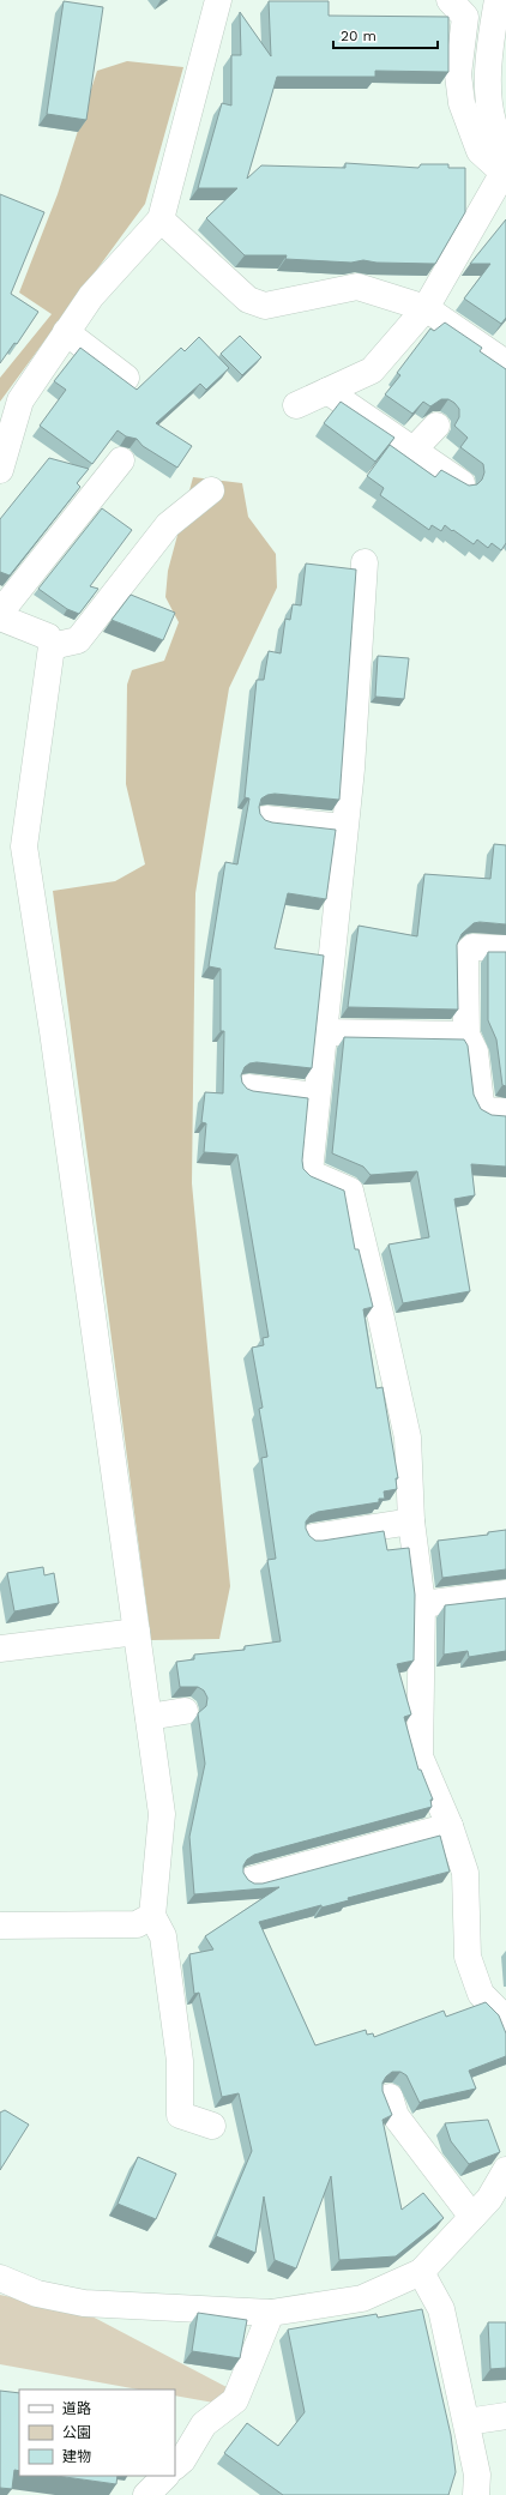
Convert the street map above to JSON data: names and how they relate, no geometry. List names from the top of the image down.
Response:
{
  "legend": ["道路", "公園", "建物"],
  "scale_bar": "20 m"
}
